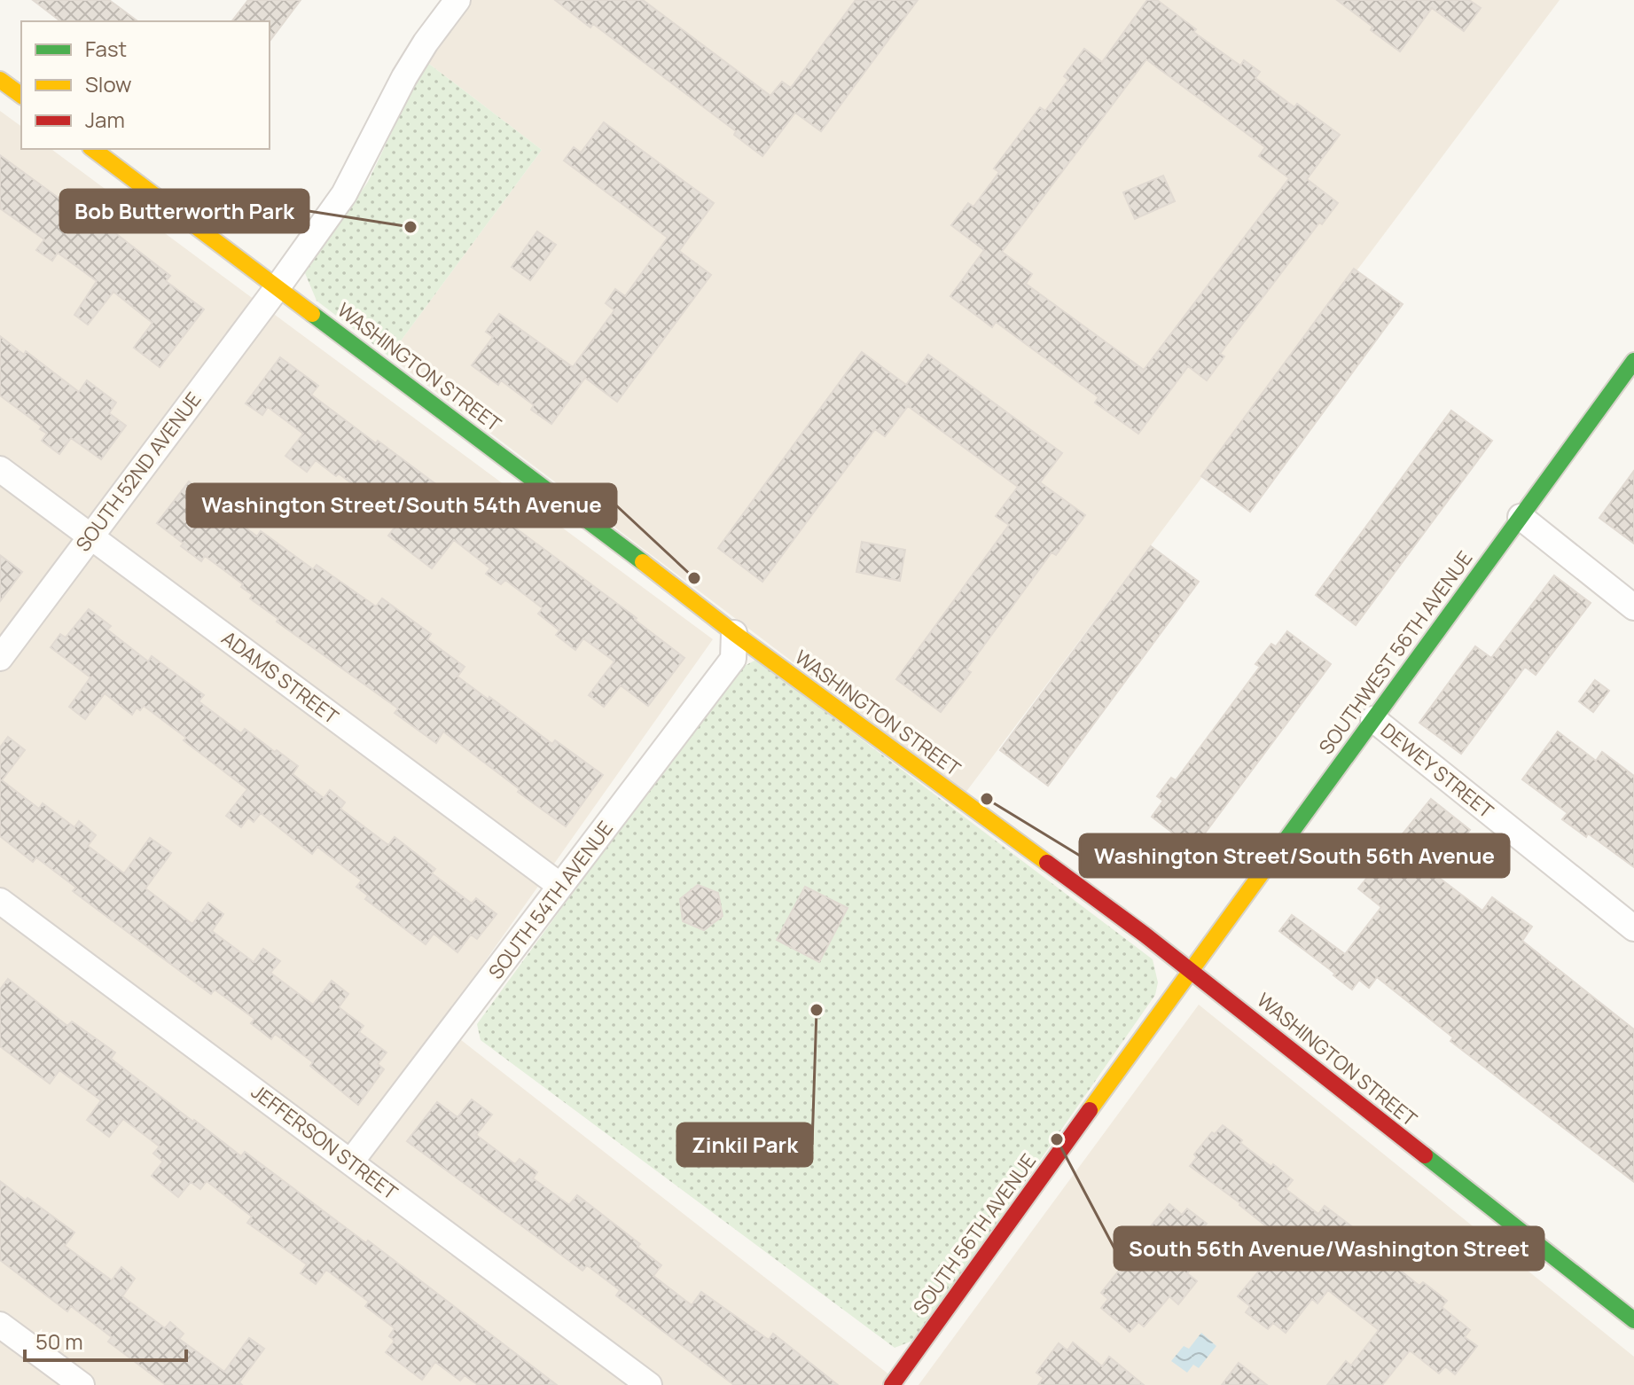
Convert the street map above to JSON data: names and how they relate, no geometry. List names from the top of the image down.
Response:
{
  "streets": {
    "street": [
      "WASHINGTON STREET",
      "SOUTH 52ND AVENUE",
      "SOUTHWEST 56TH AVENUE",
      "ADAMS STREET",
      "DEWEY STREET",
      "SOUTH 54TH AVENUE",
      "JEFFERSON STREET",
      "SOUTH 56TH AVENUE"
    ]
  },
  "crossings": [
    ["WASHINGTON STREET", "SOUTH 52ND AVENUE"],
    ["WASHINGTON STREET", "SOUTHWEST 56TH AVENUE"],
    ["WASHINGTON STREET", "SOUTH 54TH AVENUE"],
    ["WASHINGTON STREET", "SOUTH 56TH AVENUE"],
    ["SOUTH 52ND AVENUE", "ADAMS STREET"],
    ["SOUTHWEST 56TH AVENUE", "DEWEY STREET"],
    ["SOUTHWEST 56TH AVENUE", "SOUTH 56TH AVENUE"],
    ["ADAMS STREET", "SOUTH 54TH AVENUE"],
    ["SOUTH 54TH AVENUE", "JEFFERSON STREET"]
  ],
  "places": [
    "Bob Butterworth Park",
    "Washington Street/South 54th Avenue",
    "Washington Street/South 56th Avenue",
    "Zinkil Park",
    "South 56th Avenue/Washington Street"
  ],
  "legend": ["Fast", "Slow", "Jam"],
  "scale_bar": "50 m"
}
